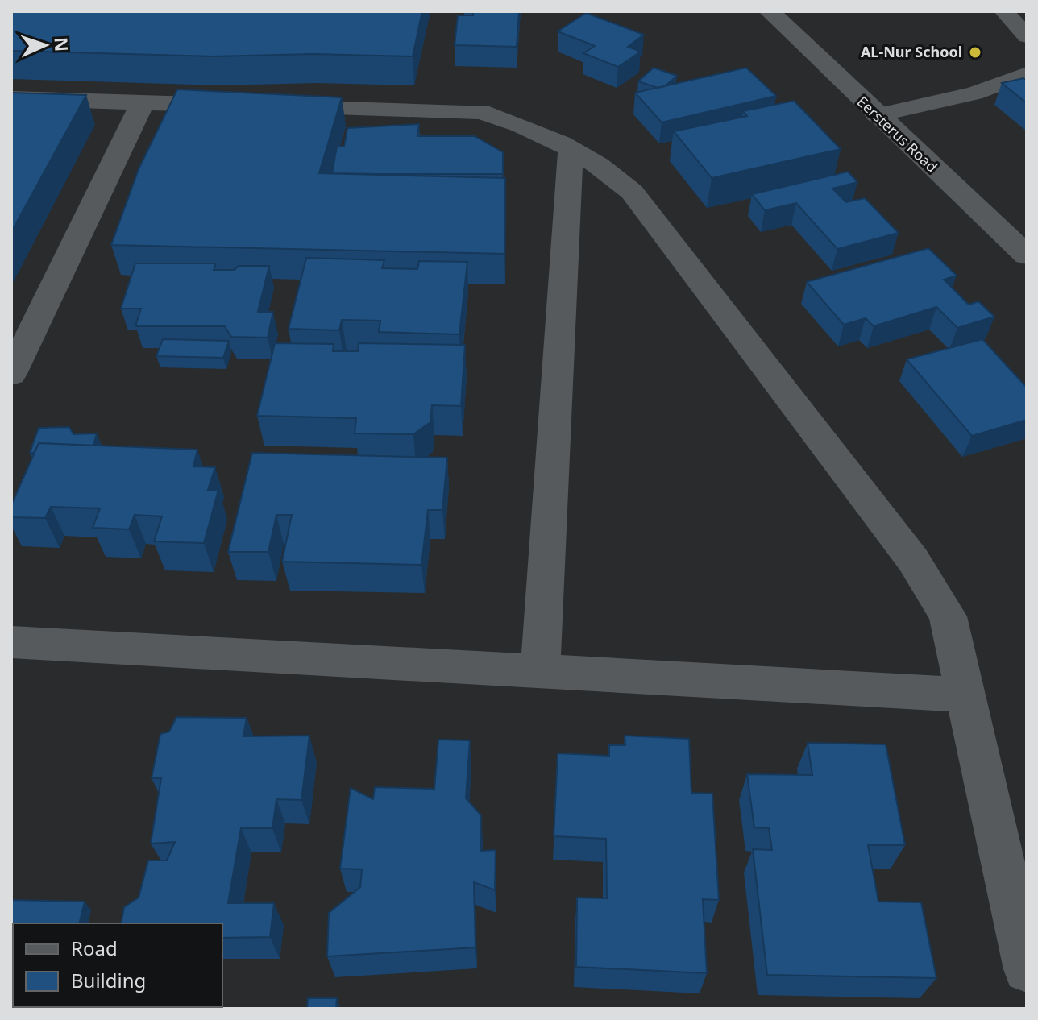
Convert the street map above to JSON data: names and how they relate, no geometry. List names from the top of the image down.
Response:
{
  "streets": {
    "street": ["Eersterus Road"]
  },
  "places": ["AL-Nur School"],
  "legend": ["Road", "Building"],
  "north": "right"
}
